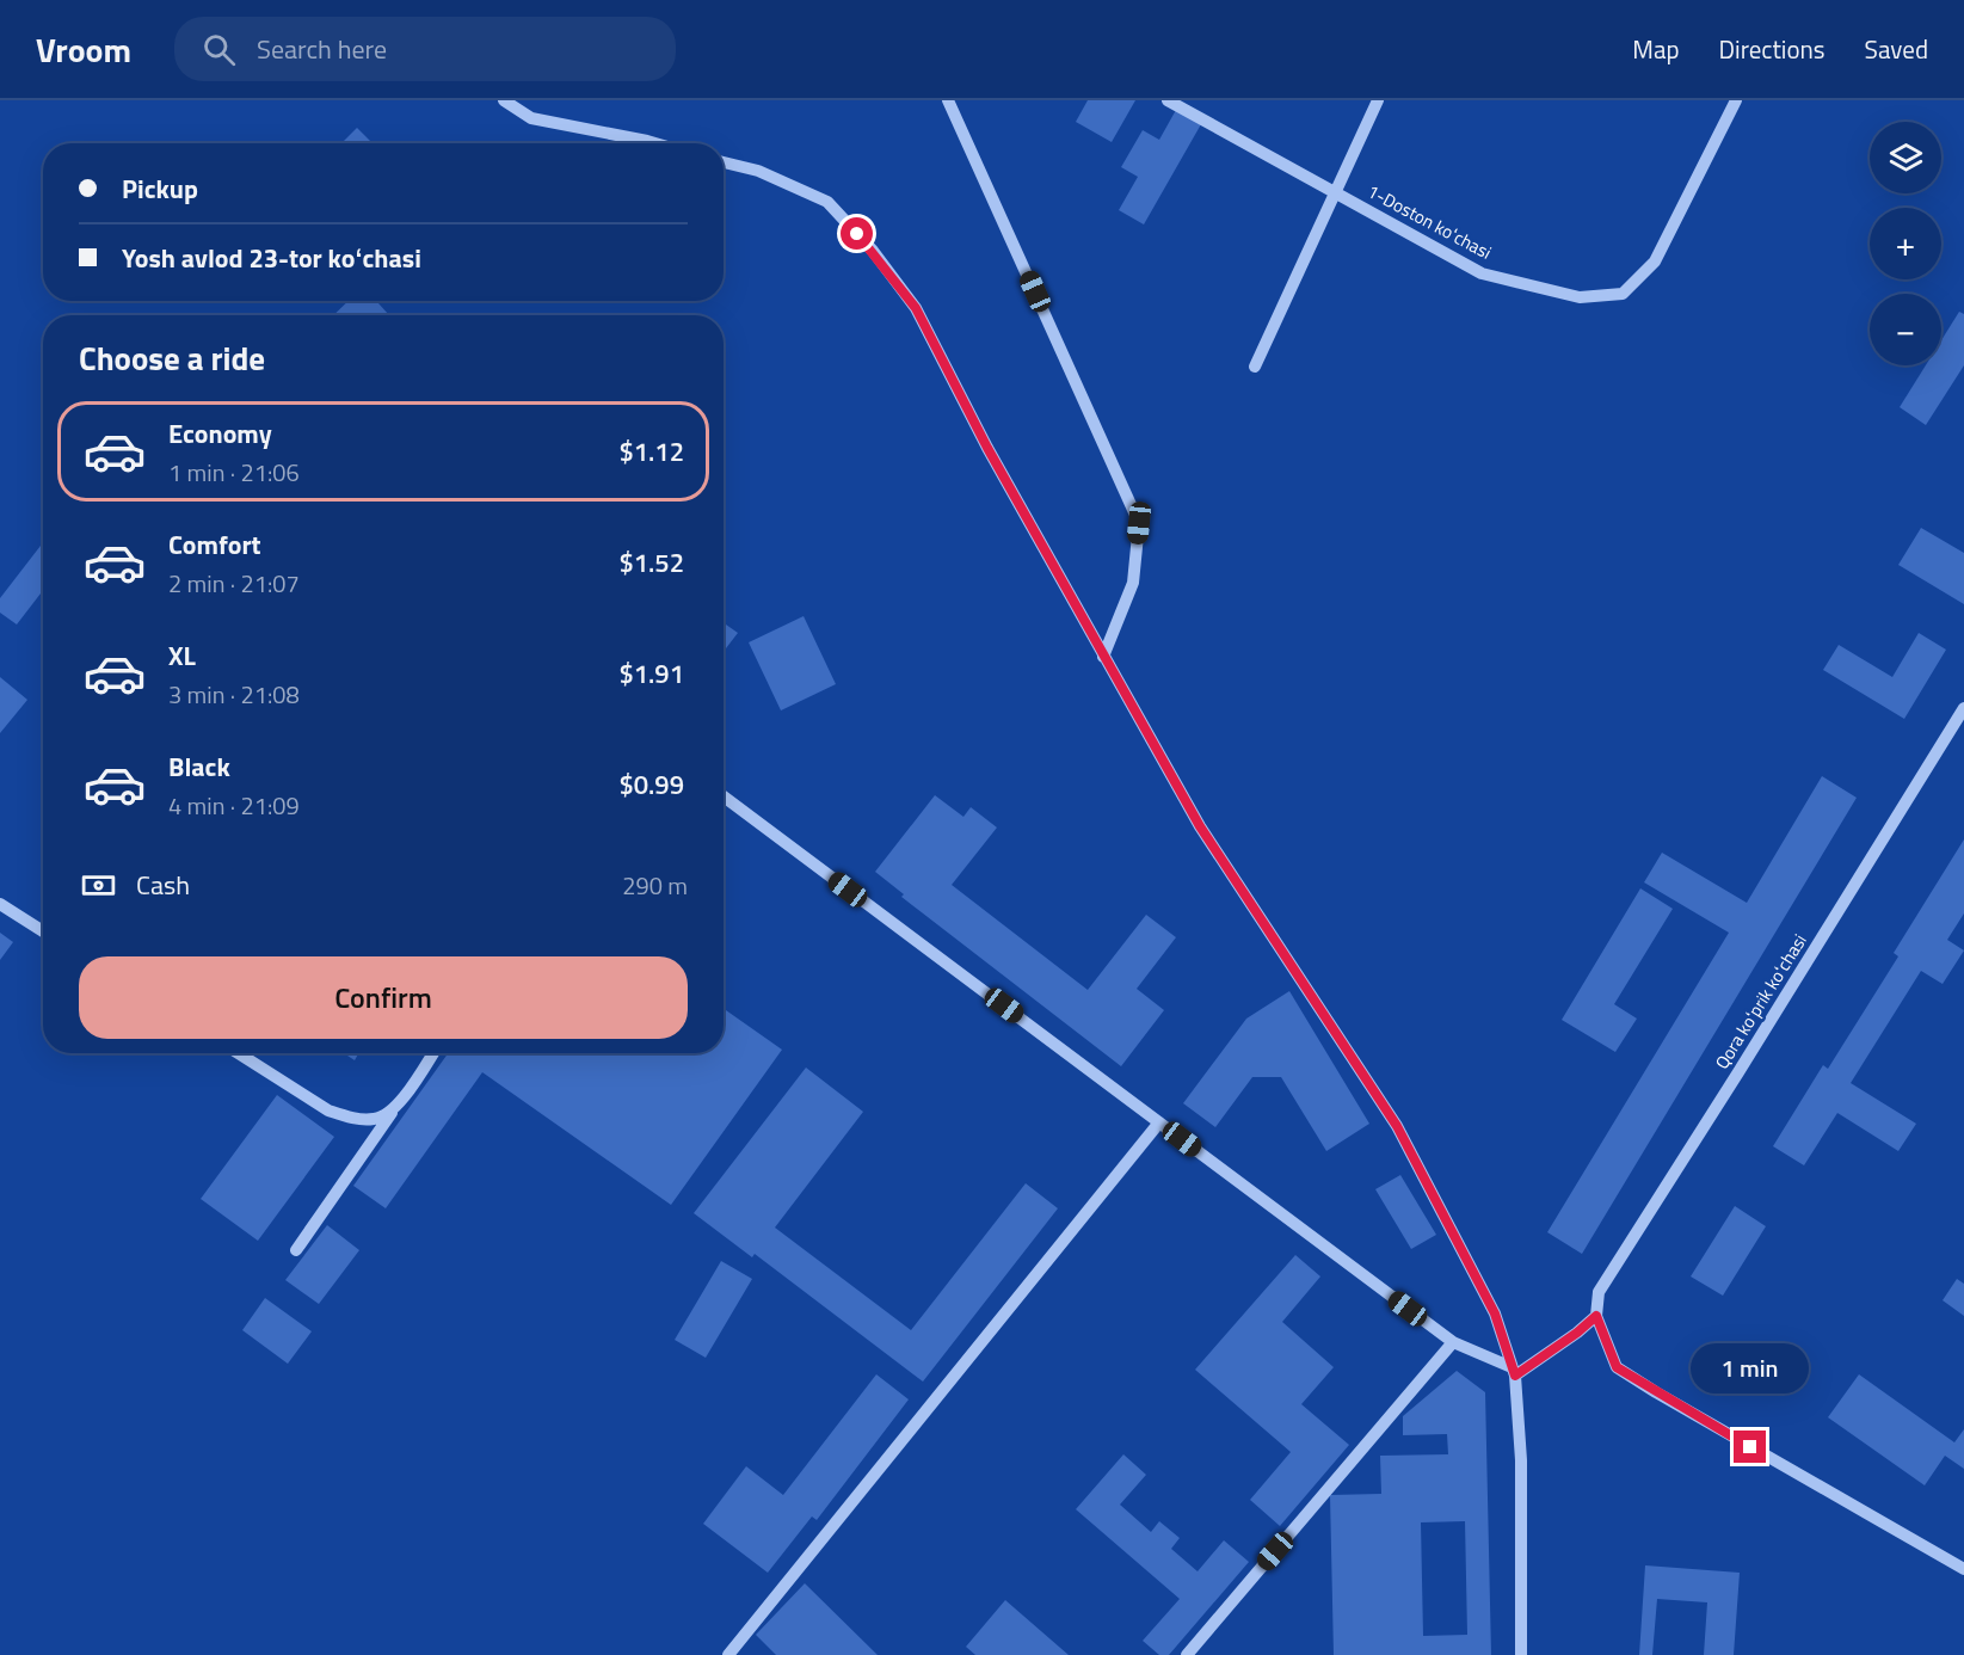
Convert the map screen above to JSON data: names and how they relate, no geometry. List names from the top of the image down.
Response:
{
  "streets": {
    "street": ["1-Doston koʻchasi", "Qora koʻprik koʻchasi"]
  },
  "page": {
    "header": "Vroom",
    "search": "Search here",
    "nav": ["Map", "Directions", "Saved"],
    "map_buttons": ["+", "−"],
    "banner": ["Pickup", "Yosh avlod 23-tor koʻchasi"],
    "heading": "Choose a ride",
    "list": [
      {
        "name": "Economy",
        "note": "1 min · 21:06",
        "value": "$1.12"
      },
      {
        "name": "Comfort",
        "note": "2 min · 21:07",
        "value": "$1.52"
      },
      {
        "name": "XL",
        "note": "3 min · 21:08",
        "value": "$1.91"
      },
      {
        "name": "Black",
        "note": "4 min · 21:09",
        "value": "$0.99"
      }
    ],
    "pay": ["Cash", "290 m"],
    "buttons": "Confirm",
    "bubble": "1 min"
  }
}
